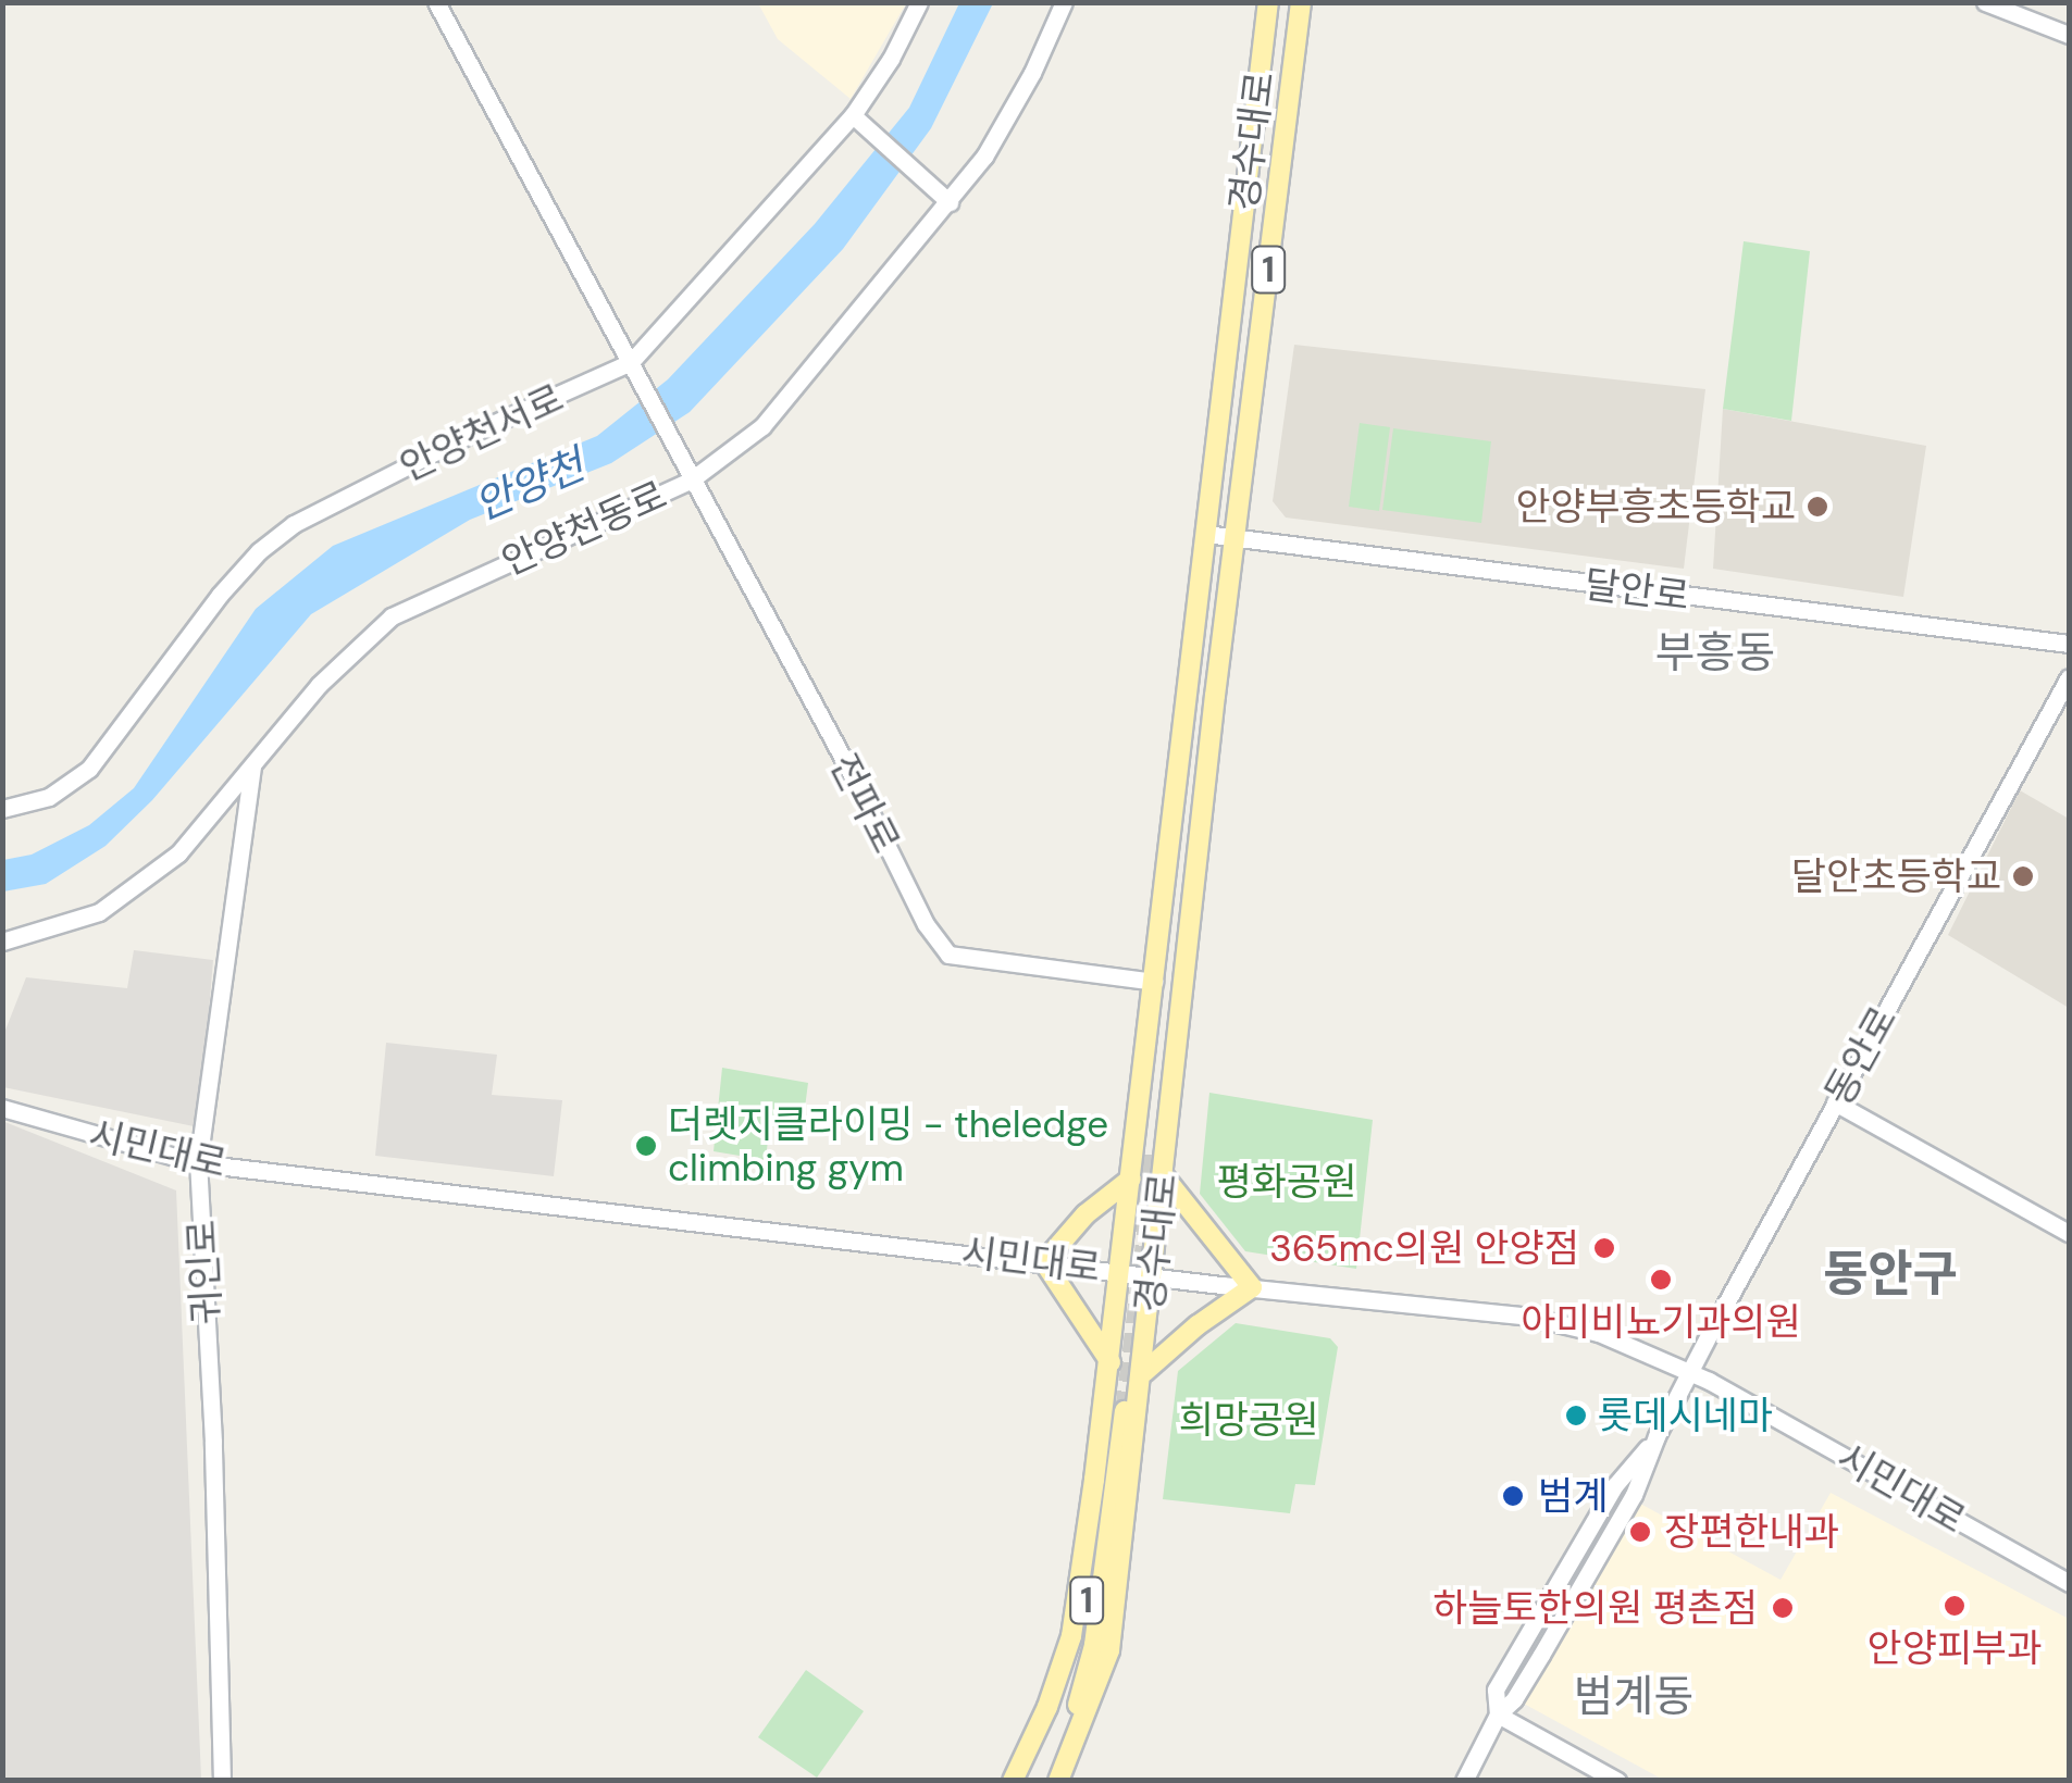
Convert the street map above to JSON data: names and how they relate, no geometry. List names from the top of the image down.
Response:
{
  "streets": {
    "main road": ["경수대로", "1"],
    "street": [
      "안양천서로",
      "안양천동로",
      "달안로",
      "전파로",
      "동안로",
      "시민대로",
      "귀인로"
    ]
  },
  "crossings": [
    ["경수대로", "달안로"],
    ["경수대로", "전파로"],
    ["경수대로", "시민대로"],
    ["안양천동로", "전파로"],
    ["안양천동로", "귀인로"],
    ["동안로", "시민대로"],
    ["시민대로", "귀인로"]
  ],
  "districts": ["부흥동", "동안구", "범계동"],
  "water": ["안양천"],
  "parks": ["평화공원", "희망공원"],
  "places": [
    "안양부흥초등학교",
    "달안초등학교",
    "더렛지클라이밍 - theledge climbing gym",
    "365mc의원 안양점",
    "아미비뇨기과의원",
    "롯데시네마",
    "범계",
    "장편한내과",
    "안양피부과",
    "하늘토한의원 평촌점"
  ]
}
